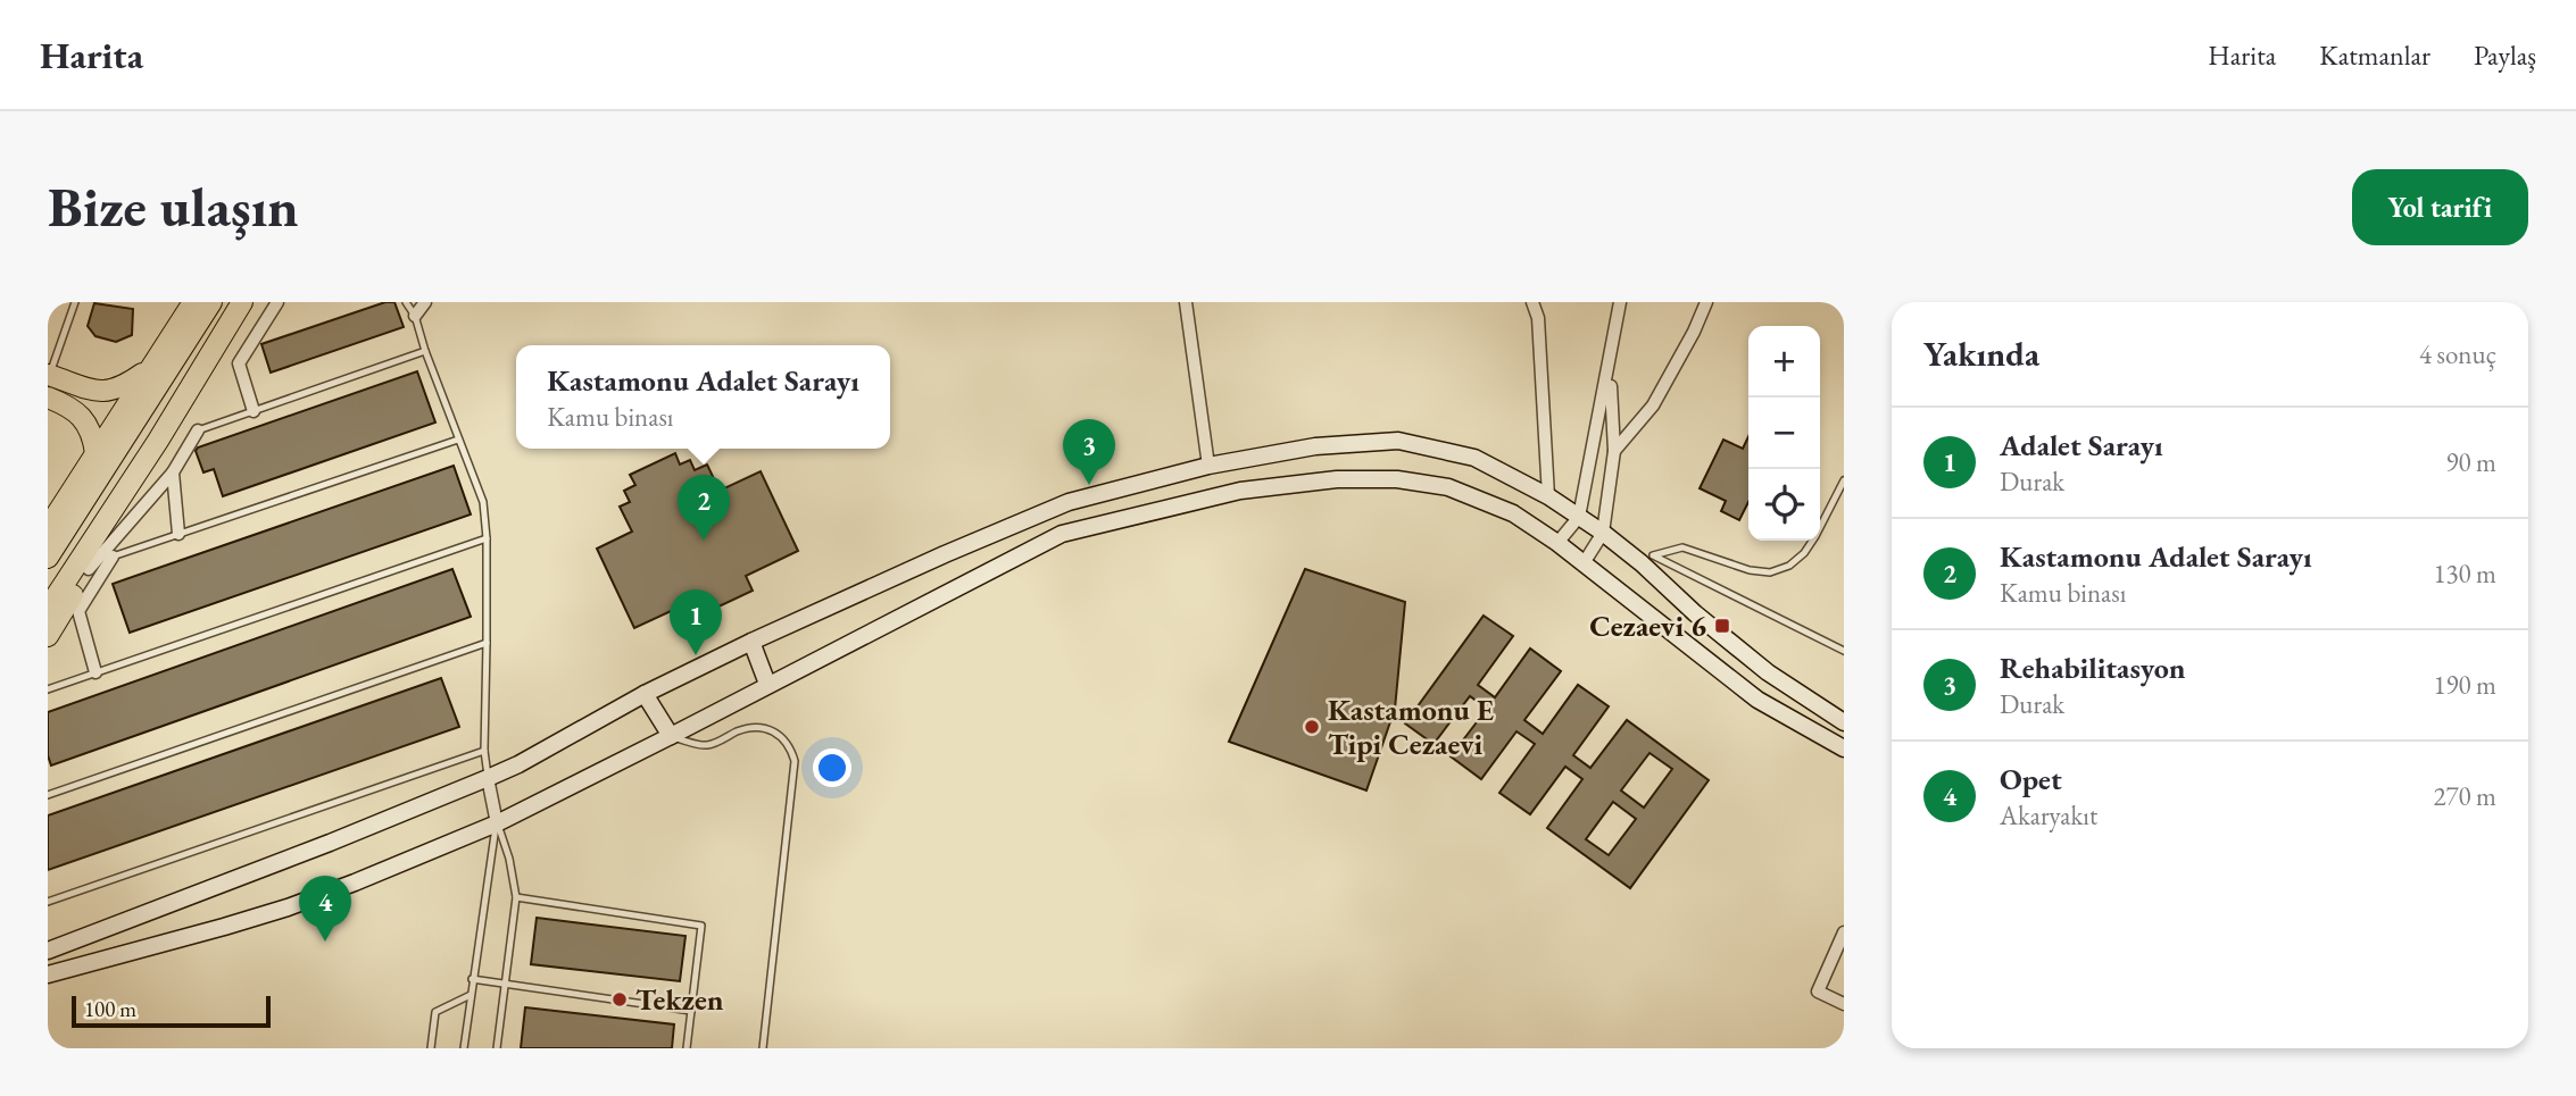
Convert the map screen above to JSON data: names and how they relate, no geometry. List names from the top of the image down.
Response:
{
  "places": {
    "transit": ["Cezaevi 6"],
    "other": ["Kastamonu E Tipi Cezaevi", "Tekzen"]
  },
  "scale_bar": "100 m",
  "page": {
    "header": "Harita",
    "nav": ["Harita", "Katmanlar", "Paylaş"],
    "buttons": "Yol tarifi",
    "title": "Bize ulaşın",
    "heading": ["Yakında", "4 sonuç"],
    "map_buttons": ["+", "−"],
    "popup": ["Kastamonu Adalet Sarayı", "Kamu binası"],
    "list": [
      {
        "mark": "1",
        "name": "Adalet Sarayı",
        "note": "Durak",
        "value": "90 m"
      },
      {
        "mark": "2",
        "name": "Kastamonu Adalet Sarayı",
        "note": "Kamu binası",
        "value": "130 m"
      },
      {
        "mark": "3",
        "name": "Rehabilitasyon",
        "note": "Durak",
        "value": "190 m"
      },
      {
        "mark": "4",
        "name": "Opet",
        "note": "Akaryakıt",
        "value": "270 m"
      }
    ],
    "pins": [
      "3",
      "2",
      "1",
      "4"
    ],
    "scale": "100 m"
  }
}
